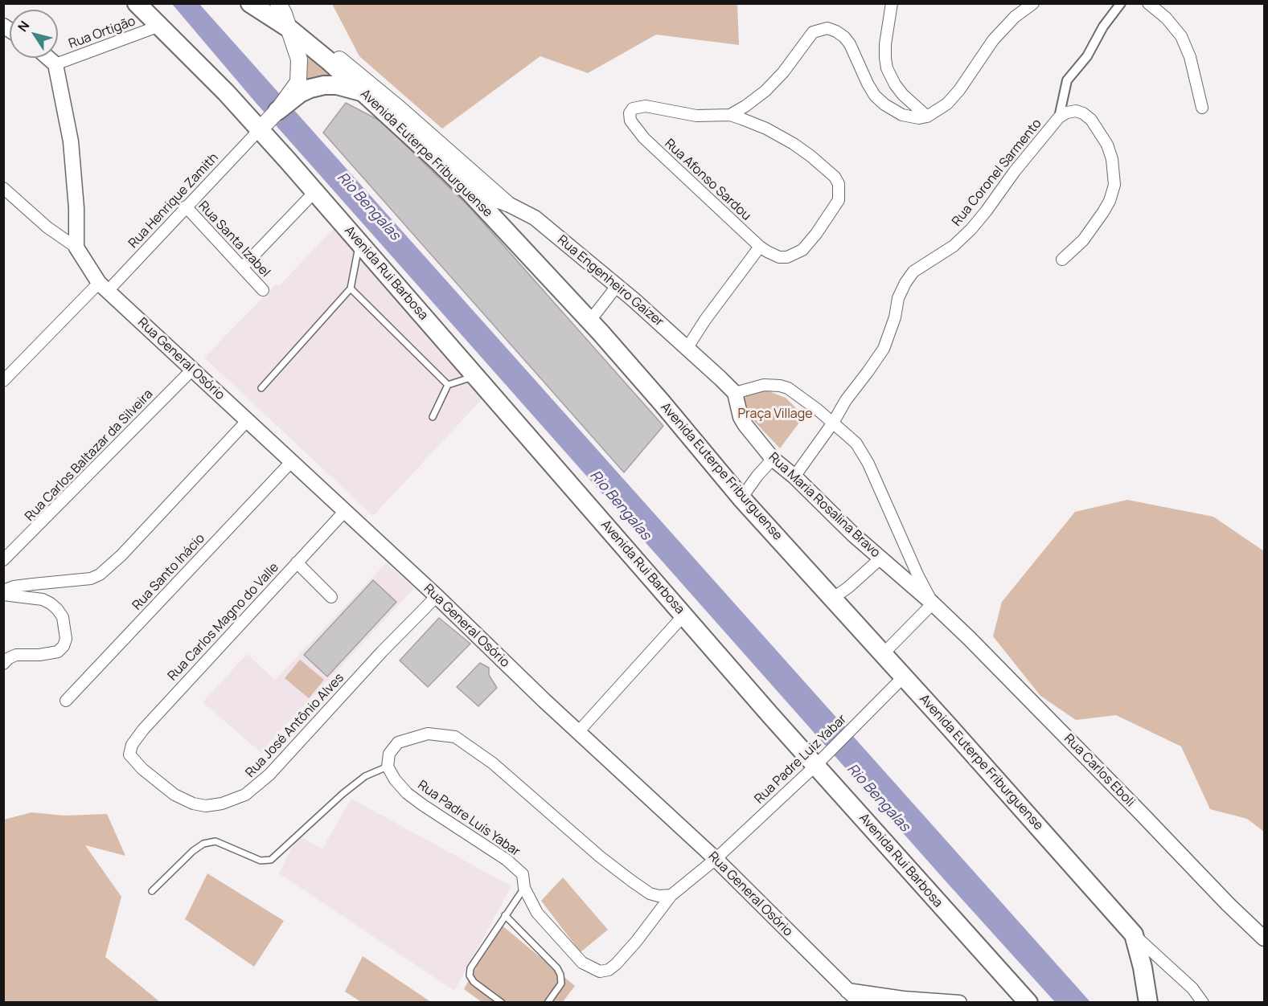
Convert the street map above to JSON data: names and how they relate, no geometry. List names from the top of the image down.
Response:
{
  "streets": {
    "main road": ["Avenida Euterpe Friburguense", "Avenida Rui Barbosa"],
    "street": [
      "Rua Ortigão",
      "Rua Coronel Sarmento",
      "Rua Afonso Sardou",
      "Rua Henrique Zamith",
      "Rua Santa Izabel",
      "Rua Engenheiro Gaizer",
      "Rua General Osório",
      "Rua Carlos Baltazar da Silveira",
      "Rua Maria Rosalina Bravo",
      "Rua Santo Inácio",
      "Rua Carlos Magno do Valle",
      "Rua José Antônio Alves",
      "Rua Padre Luiz Yabar",
      "Rua Carlos Eboli",
      "Rua Padre Luís Yabar"
    ]
  },
  "crossings": [
    ["Rua Ortigão", "Avenida Rui Barbosa"],
    ["Avenida Euterpe Friburguense", "Rua Engenheiro Gaizer"],
    ["Avenida Euterpe Friburguense", "Rua Padre Luiz Yabar"],
    ["Rua Coronel Sarmento", "Rua Maria Rosalina Bravo"],
    ["Rua Henrique Zamith", "Rua Santa Izabel"],
    ["Rua Henrique Zamith", "Avenida Rui Barbosa"],
    ["Rua Henrique Zamith", "Rua General Osório"],
    ["Avenida Rui Barbosa", "Rua Padre Luiz Yabar"],
    ["Rua Engenheiro Gaizer", "Rua Maria Rosalina Bravo"],
    ["Rua General Osório", "Rua Carlos Baltazar da Silveira"],
    ["Rua General Osório", "Rua Santo Inácio"],
    ["Rua General Osório", "Rua Carlos Magno do Valle"],
    ["Rua General Osório", "Rua José Antônio Alves"],
    ["Rua General Osório", "Rua Padre Luiz Yabar"],
    ["Rua General Osório", "Rua Padre Luís Yabar"],
    ["Rua Maria Rosalina Bravo", "Rua Carlos Eboli"],
    ["Rua Carlos Magno do Valle", "Rua José Antônio Alves"],
    ["Rua Padre Luiz Yabar", "Rua Padre Luís Yabar"]
  ],
  "water": ["Rio Bengalas"],
  "parks": ["Praça Village"],
  "north": "top left"
}
